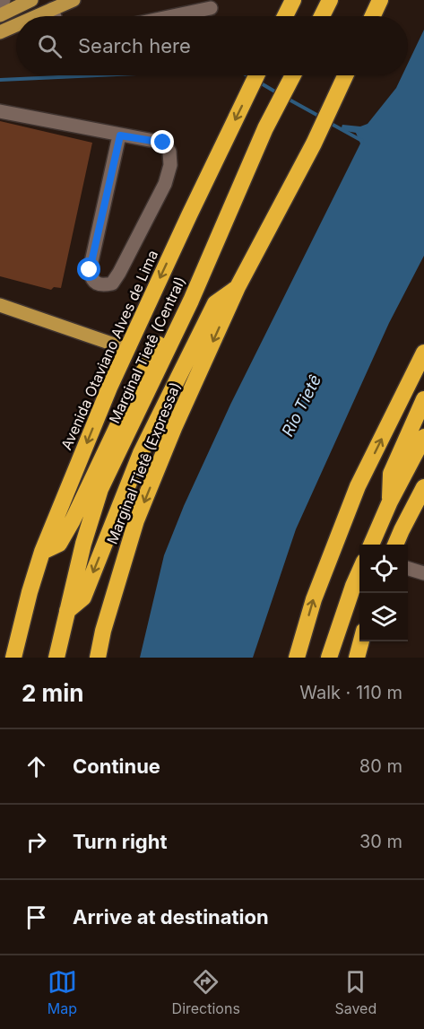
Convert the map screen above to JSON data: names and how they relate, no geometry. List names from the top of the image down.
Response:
{
  "streets": {
    "highway": ["Avenida Otaviano Alves de Lima", "Marginal Tietê (Central)", "Marginal Tietê (Expressa)"]
  },
  "water": ["Rio Tietê"],
  "page": {
    "search": "Search here",
    "heading": ["2 min", "Walk · 110 m"],
    "list": [
      ["Continue", "80 m"],
      ["Turn right", "30 m"],
      "Arrive at destination"
    ],
    "nav": ["Map", "Directions", "Saved"]
  }
}
